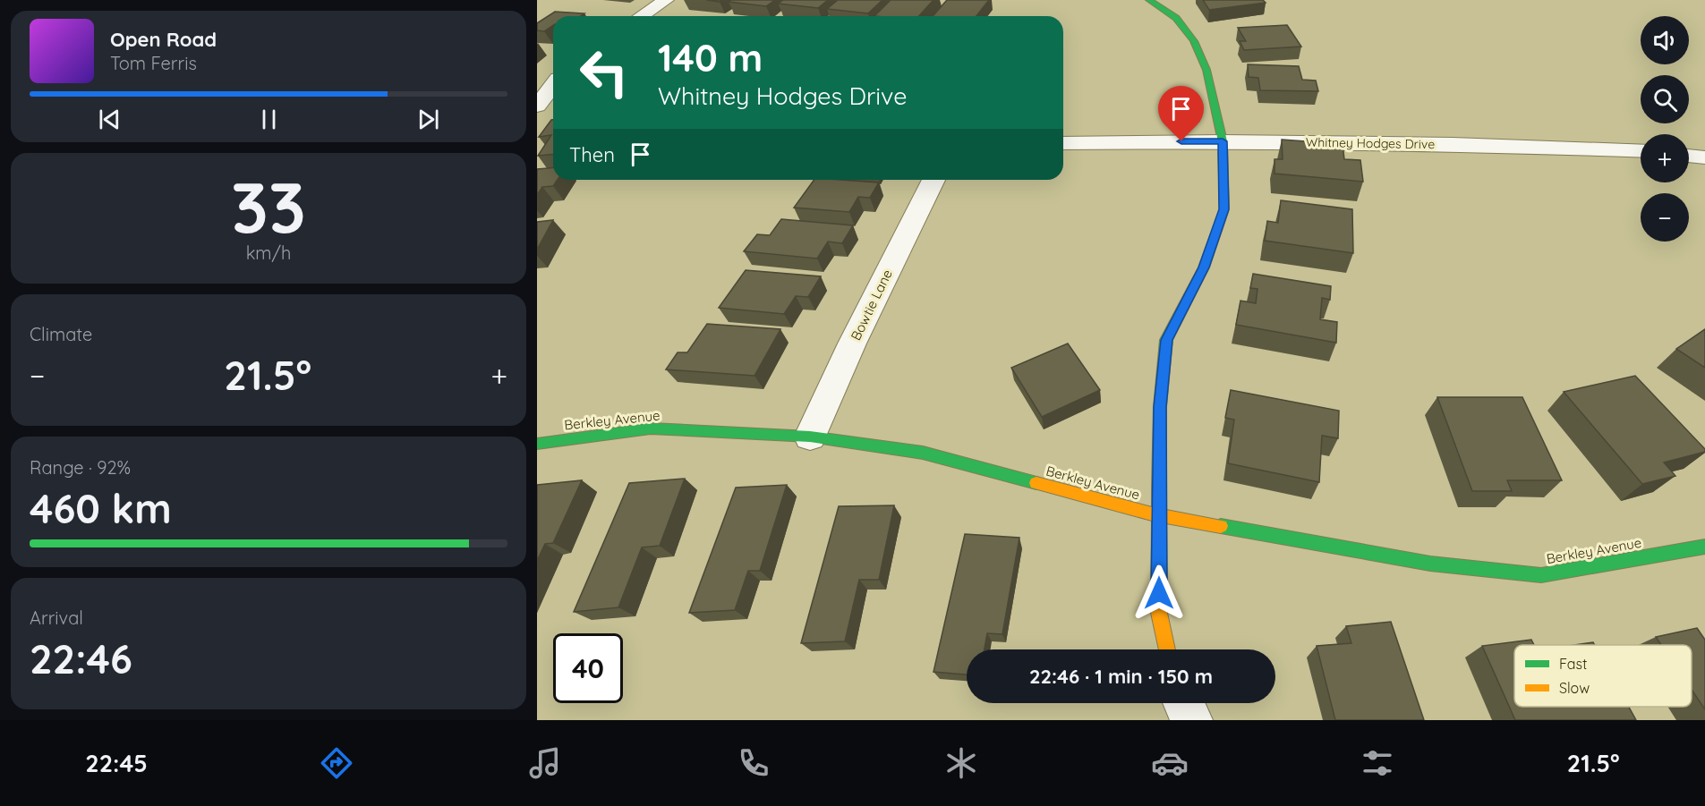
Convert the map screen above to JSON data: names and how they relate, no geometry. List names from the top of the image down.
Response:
{
  "streets": {
    "street": ["Whitney Hodges Drive", "Bowtie Lane", "Berkley Avenue"]
  },
  "crossings": [
    ["Bowtie Lane", "Berkley Avenue"]
  ],
  "legend": ["Fast", "Slow"],
  "page": {
    "map_buttons": ["+", "−"],
    "turn": ["140 m", "Whitney Hodges Drive"],
    "song": ["Open Road", "Tom Ferris"],
    "then": "Then",
    "tile": [
      ["33", "km/h"],
      "Climate",
      ["Range · 92%", "460 km"],
      ["Arrival", "22:46"]
    ],
    "heat": ["−", "21.5°", "+"],
    "limit": "40",
    "trip": "22:46 · 1 min · 150 m",
    "tabs": ["22:45", "21.5°"]
  }
}
